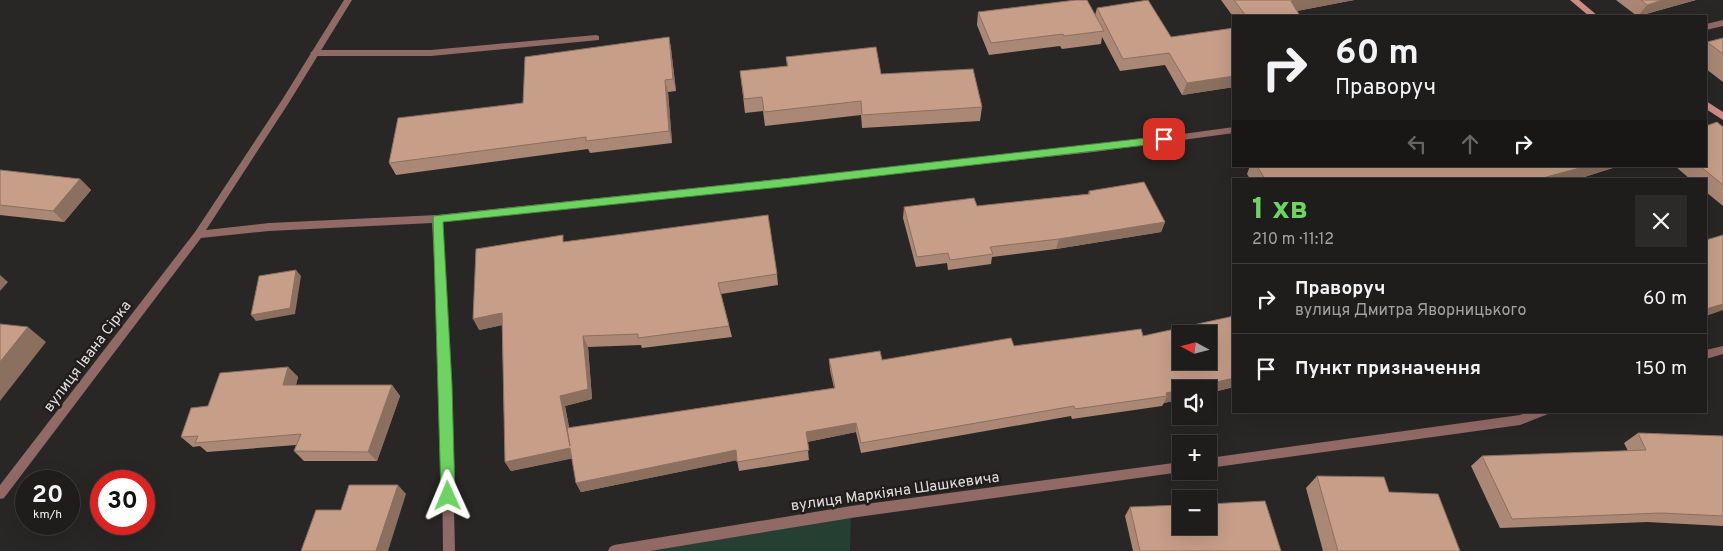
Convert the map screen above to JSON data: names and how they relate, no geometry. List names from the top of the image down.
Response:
{
  "streets": {
    "street": ["вулиця Івана Сірка", "вулиця Маркіяна Шашкевича"]
  },
  "north": "left",
  "page": {
    "turn": ["60 m", "Праворуч"],
    "heading": ["1 хв", "210 m · 11:12"],
    "list": [
      {
        "name": "Праворуч",
        "note": "вулиця Дмитра Яворницького",
        "value": "60 m"
      },
      {
        "name": "Пункт призначення",
        "value": "150 m"
      }
    ],
    "map_buttons": ["+", "−"],
    "speed": "20 km/h",
    "limit": "30"
  }
}
